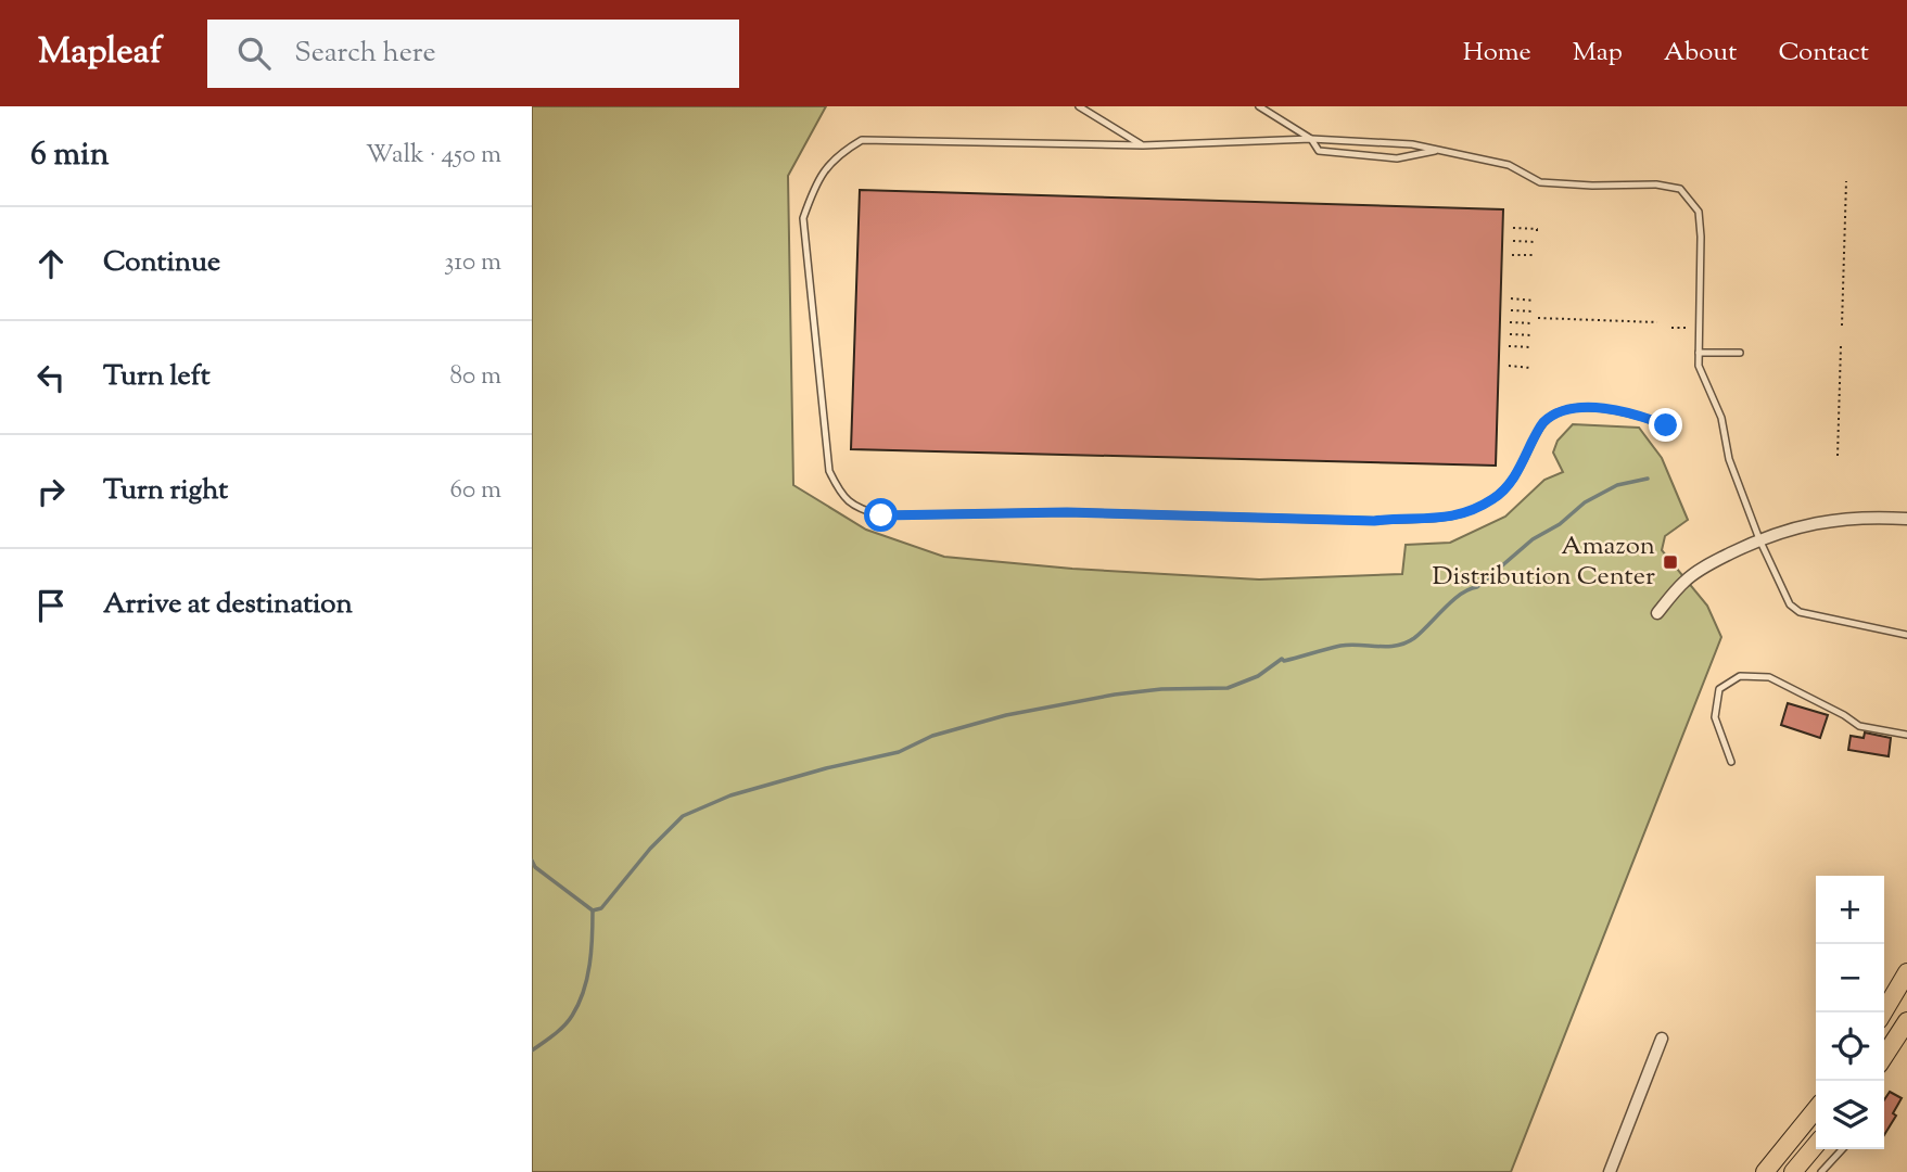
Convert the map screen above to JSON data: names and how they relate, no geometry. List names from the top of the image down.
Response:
{
  "places": {
    "transit": ["Amazon Distribution Center"]
  },
  "page": {
    "header": "Mapleaf",
    "search": "Search here",
    "nav": [
      "Home",
      "Map",
      "About",
      "Contact"
    ],
    "heading": ["6 min", "Walk · 450 m"],
    "list": [
      ["Continue", "310 m"],
      ["Turn left", "80 m"],
      ["Turn right", "60 m"],
      "Arrive at destination"
    ],
    "map_buttons": ["+", "−"]
  }
}
